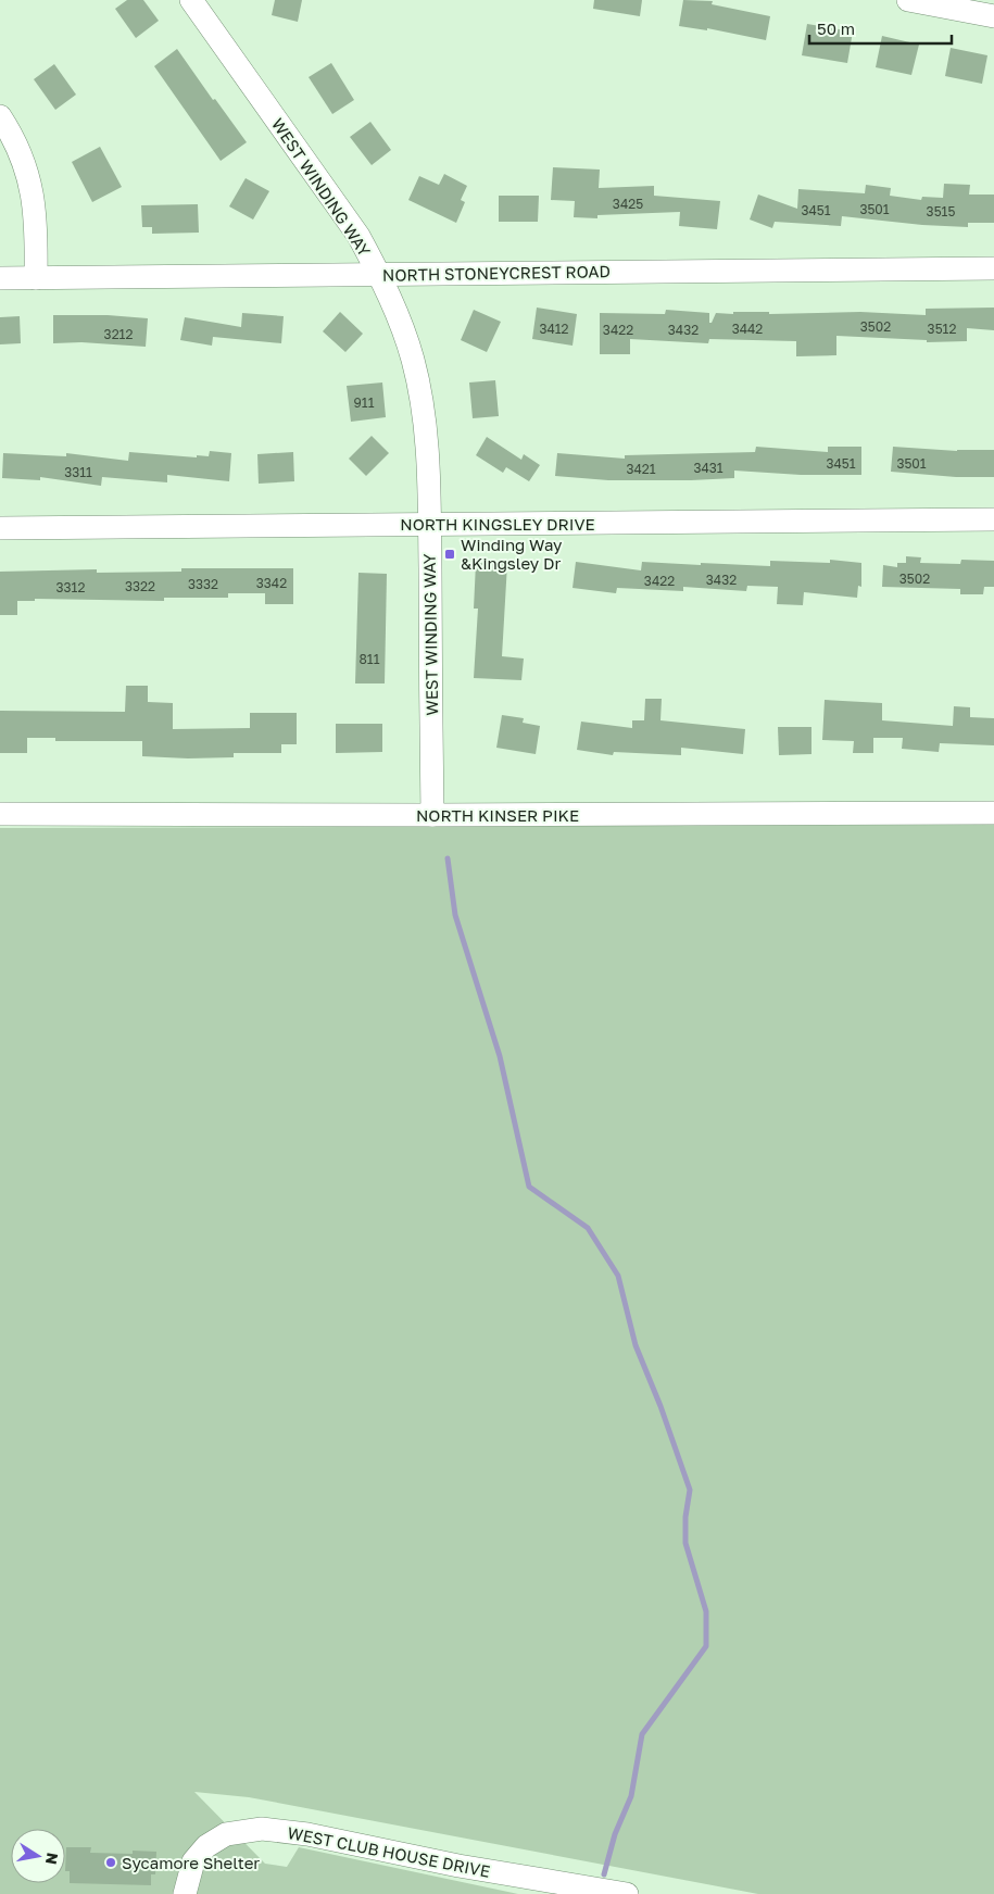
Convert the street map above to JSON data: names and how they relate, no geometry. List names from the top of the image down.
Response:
{
  "streets": {
    "street": [
      "WEST WINDING WAY",
      "NORTH STONEYCREST ROAD",
      "NORTH KINGSLEY DRIVE",
      "NORTH KINSER PIKE",
      "WEST CLUB HOUSE DRIVE"
    ]
  },
  "crossings": [
    ["WEST WINDING WAY", "NORTH STONEYCREST ROAD"],
    ["WEST WINDING WAY", "NORTH KINGSLEY DRIVE"],
    ["WEST WINDING WAY", "NORTH KINSER PIKE"]
  ],
  "places": {
    "transit": ["Winding Way &Kingsley Dr"],
    "other": ["Sycamore Shelter"]
  },
  "house_numbers": [
    "3425",
    "3501",
    "3451",
    "3515",
    "3502",
    "3412",
    "3442",
    "3512",
    "3422",
    "3432",
    "3212",
    "911",
    "3451",
    "3501",
    "3431",
    "3421",
    "3311",
    "3502",
    "3432",
    "3422",
    "3342",
    "3332",
    "3322",
    "3312",
    "811"
  ],
  "scale_bar": "50 m",
  "north": "right"
}
